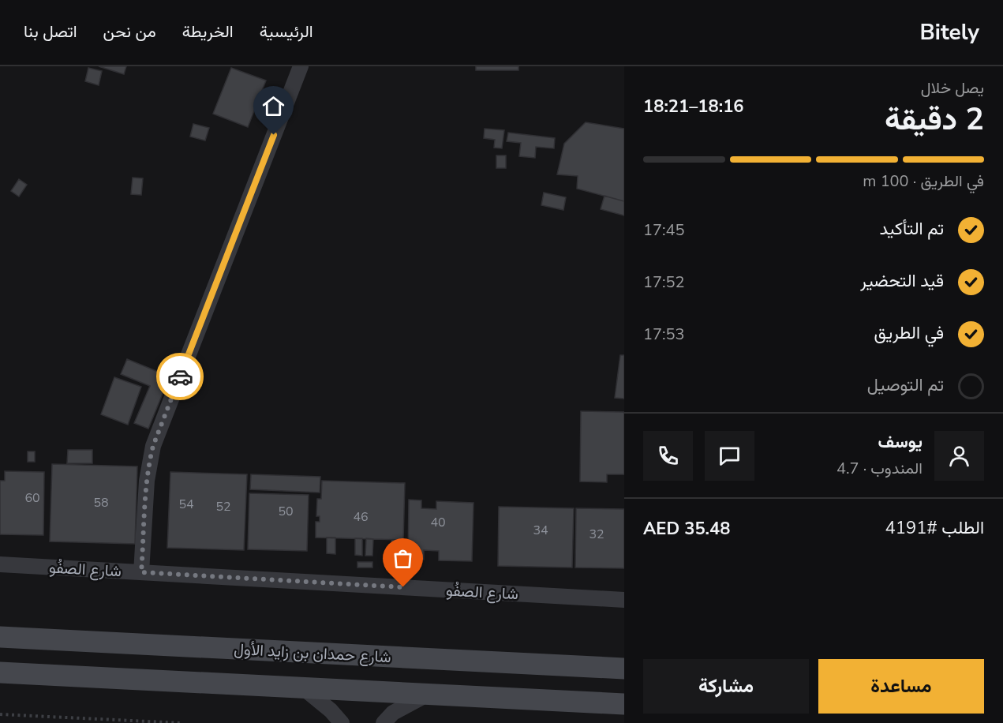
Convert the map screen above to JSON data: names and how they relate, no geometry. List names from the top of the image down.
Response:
{
  "streets": {
    "main road": ["شارع حمدان بن زايد الأول"],
    "street": ["شارع الصفُو"]
  },
  "house_numbers": [
    "60",
    "58",
    "54",
    "52",
    "50",
    "46",
    "40",
    "34",
    "32"
  ],
  "page": {
    "header": "Bitely",
    "nav": [
      "الرئيسية",
      "الخريطة",
      "من نحن",
      "اتصل بنا"
    ],
    "heading": ["2 دقيقة", "يصل خلال", "18:16–18:21"],
    "panel": [
      "يوسف",
      "المندوب · 4.7",
      "الطلب #4191",
      "AED 35.48"
    ],
    "bar": "في الطريق · 100 m",
    "list": [
      ["تم التأكيد", "17:45"],
      ["قيد التحضير", "17:52"],
      ["في الطريق", "17:53"],
      "تم التوصيل"
    ],
    "buttons": ["مساعدة", "مشاركة"]
  }
}
